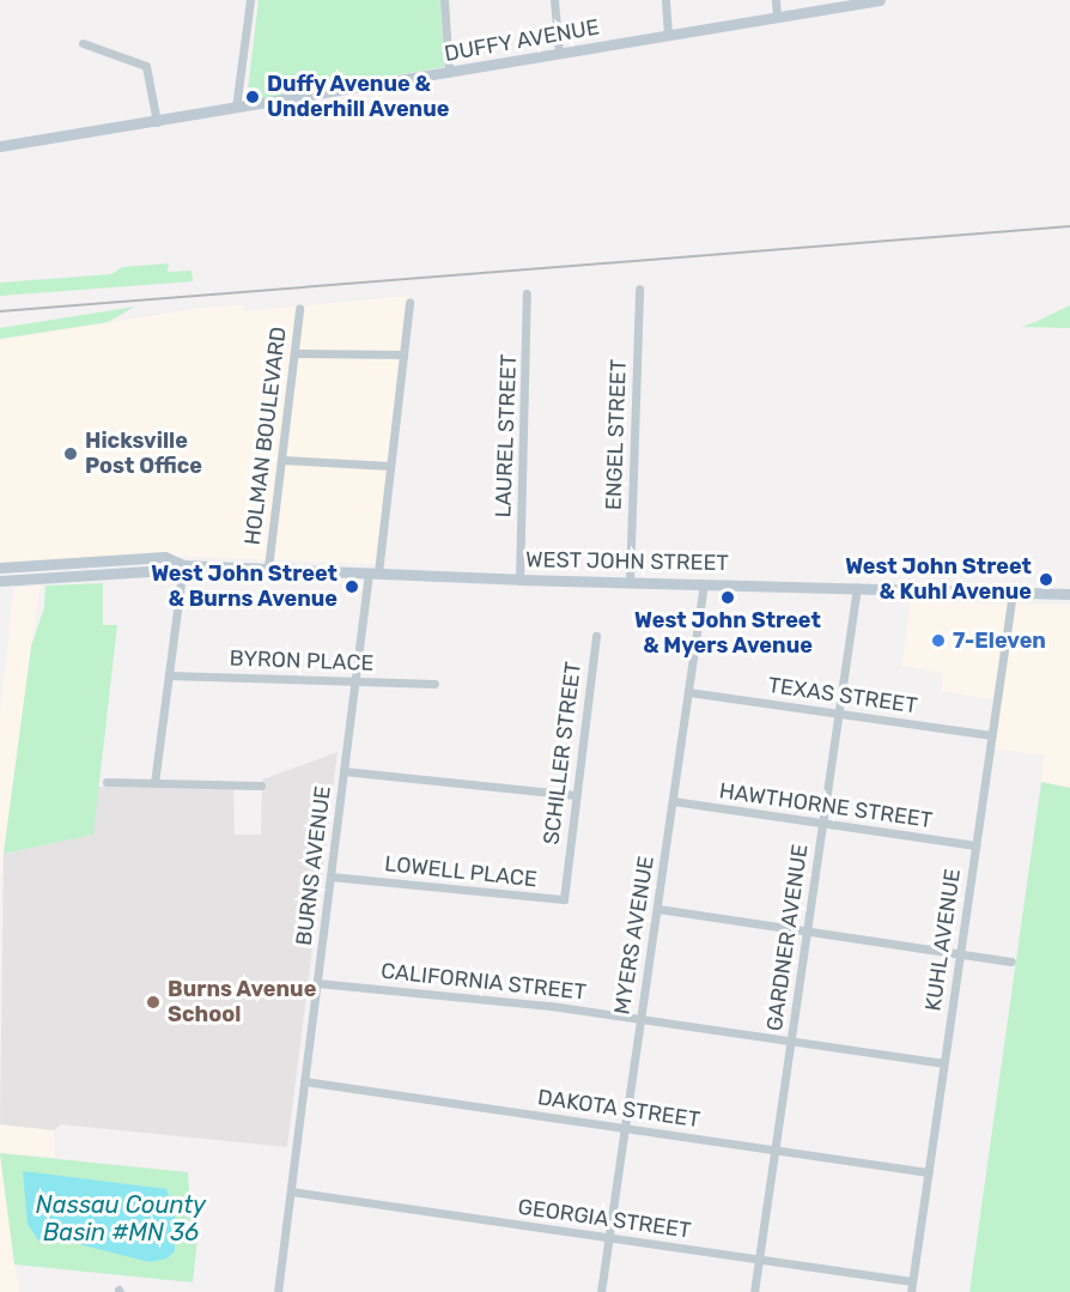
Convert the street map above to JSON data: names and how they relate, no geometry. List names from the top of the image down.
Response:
{
  "streets": {
    "main road": ["DUFFY AVENUE", "WEST JOHN STREET"],
    "street": [
      "ENGEL STREET",
      "HOLMAN BOULEVARD",
      "LAUREL STREET",
      "BYRON PLACE",
      "TEXAS STREET",
      "SCHILLER STREET",
      "HAWTHORNE STREET",
      "BURNS AVENUE",
      "LOWELL PLACE",
      "MYERS AVENUE",
      "GARDNER AVENUE",
      "KUHL AVENUE",
      "CALIFORNIA STREET",
      "DAKOTA STREET",
      "GEORGIA STREET"
    ]
  },
  "crossings": [
    ["ENGEL STREET", "WEST JOHN STREET"],
    ["HOLMAN BOULEVARD", "WEST JOHN STREET"],
    ["LAUREL STREET", "WEST JOHN STREET"],
    ["WEST JOHN STREET", "BURNS AVENUE"],
    ["WEST JOHN STREET", "MYERS AVENUE"],
    ["WEST JOHN STREET", "GARDNER AVENUE"],
    ["WEST JOHN STREET", "KUHL AVENUE"],
    ["BYRON PLACE", "BURNS AVENUE"],
    ["TEXAS STREET", "MYERS AVENUE"],
    ["TEXAS STREET", "GARDNER AVENUE"],
    ["TEXAS STREET", "KUHL AVENUE"],
    ["SCHILLER STREET", "LOWELL PLACE"],
    ["HAWTHORNE STREET", "MYERS AVENUE"],
    ["HAWTHORNE STREET", "GARDNER AVENUE"],
    ["HAWTHORNE STREET", "KUHL AVENUE"],
    ["BURNS AVENUE", "LOWELL PLACE"],
    ["BURNS AVENUE", "CALIFORNIA STREET"],
    ["BURNS AVENUE", "DAKOTA STREET"],
    ["BURNS AVENUE", "GEORGIA STREET"],
    ["MYERS AVENUE", "CALIFORNIA STREET"],
    ["MYERS AVENUE", "DAKOTA STREET"],
    ["MYERS AVENUE", "GEORGIA STREET"],
    ["GARDNER AVENUE", "CALIFORNIA STREET"],
    ["GARDNER AVENUE", "DAKOTA STREET"],
    ["GARDNER AVENUE", "GEORGIA STREET"],
    ["KUHL AVENUE", "CALIFORNIA STREET"],
    ["KUHL AVENUE", "DAKOTA STREET"],
    ["KUHL AVENUE", "GEORGIA STREET"]
  ],
  "water": ["Nassau County Basin #MN 36"],
  "places": [
    "Duffy Avenue & Underhill Avenue",
    "Hicksville Post Office",
    "West John Street & Kuhl Avenue",
    "West John Street & Burns Avenue",
    "West John Street & Myers Avenue",
    "7-Eleven",
    "Burns Avenue School"
  ]
}
